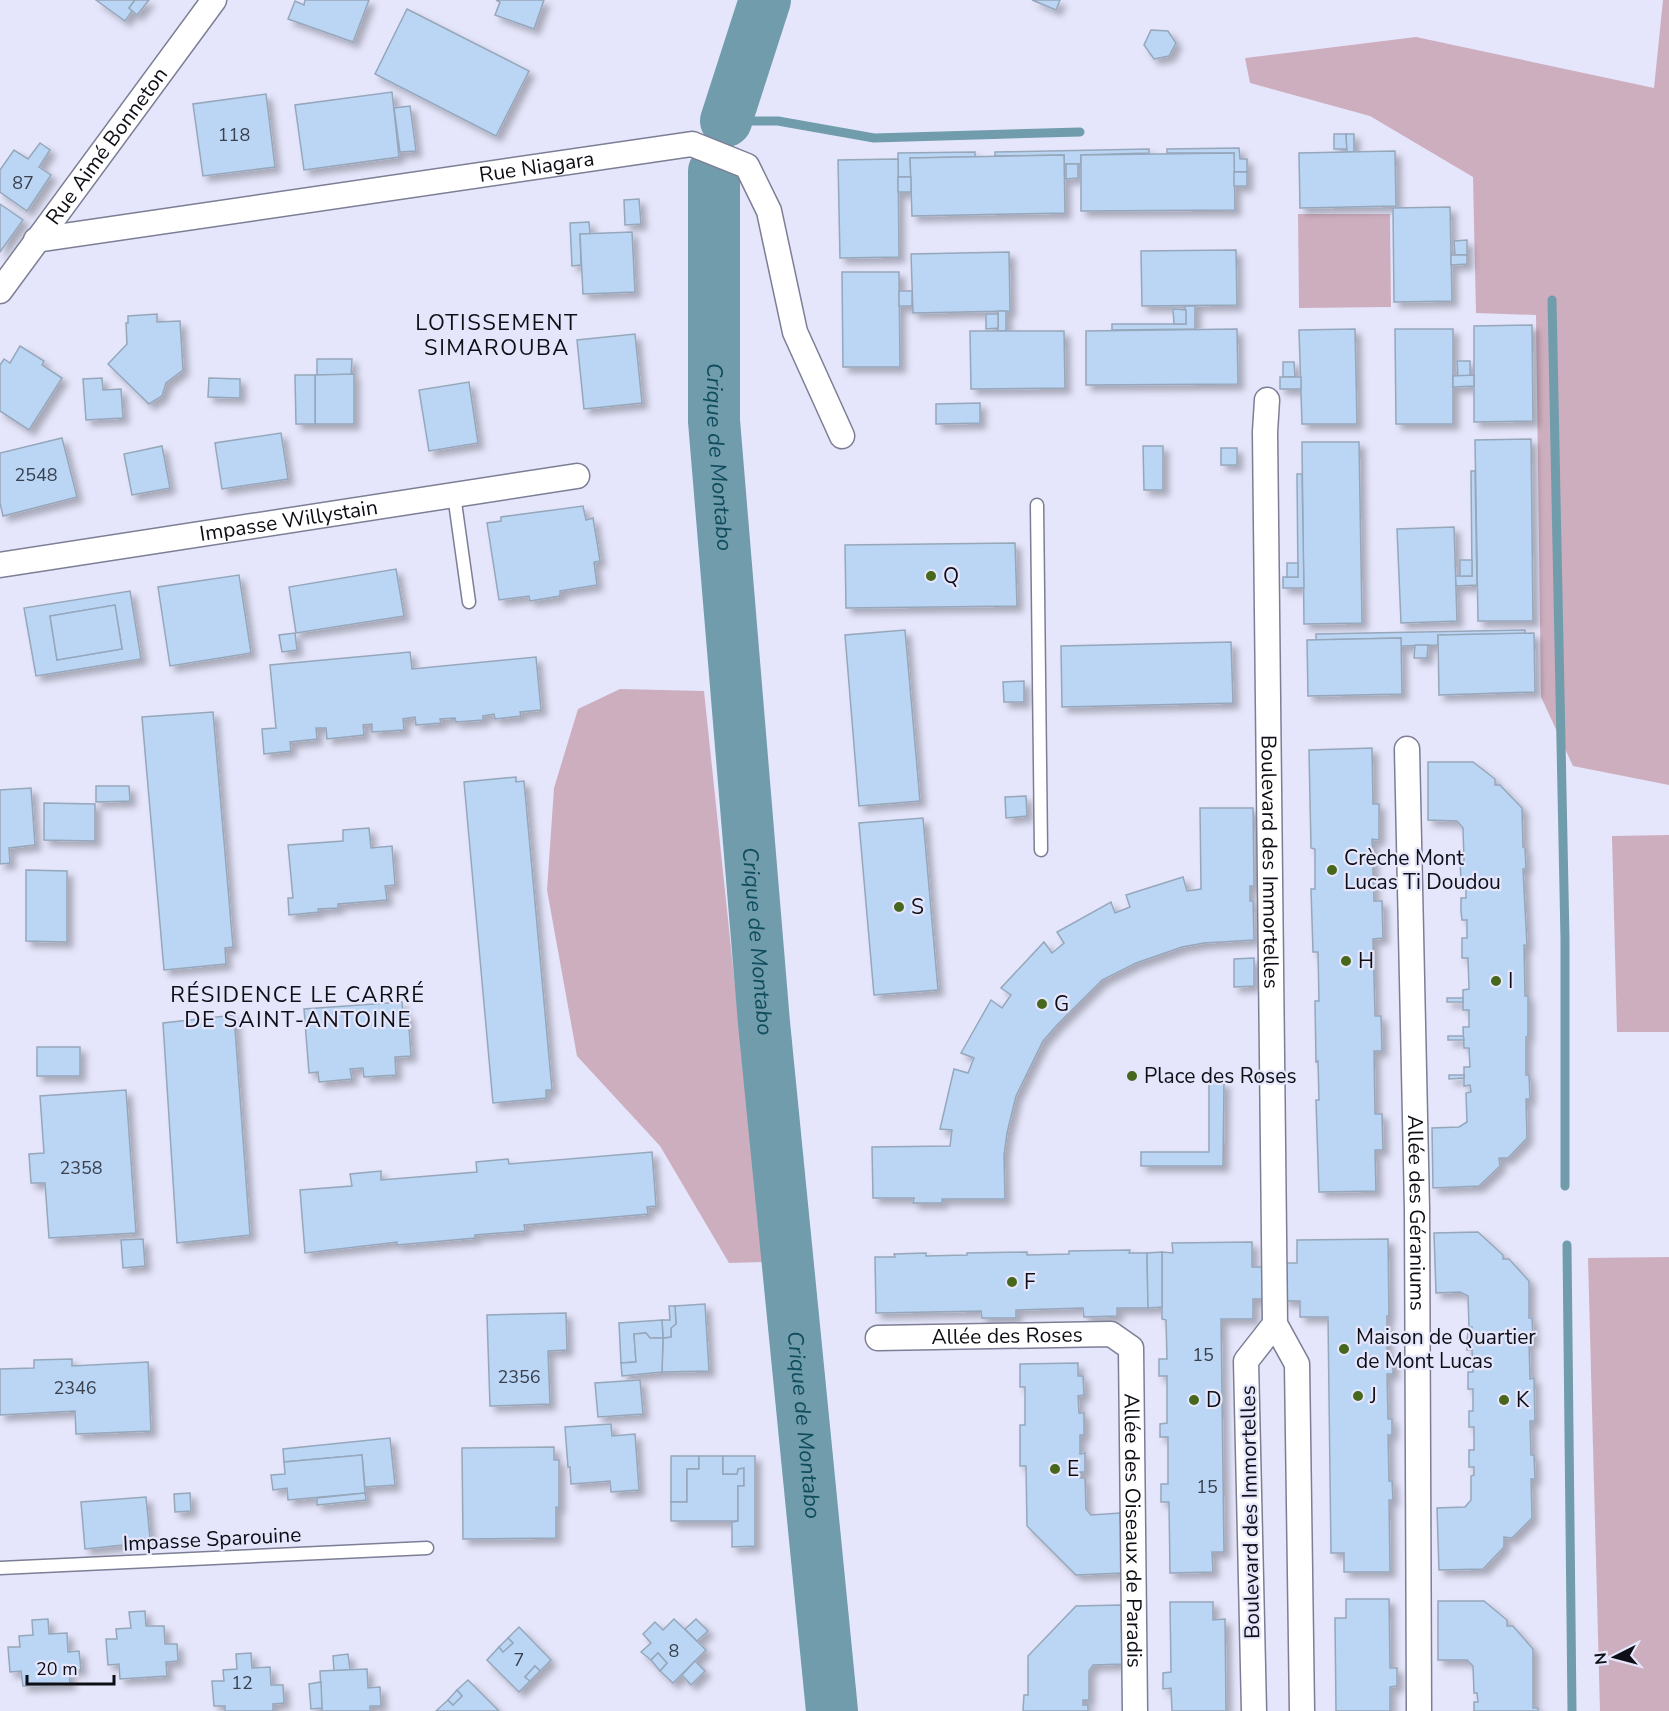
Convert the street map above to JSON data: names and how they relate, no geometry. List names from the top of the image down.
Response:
{
  "streets": {
    "street": [
      "Rue Aimé Bonneton",
      "Rue Niagara",
      "Impasse Willystain",
      "Boulevard des Immortelles",
      "Allée des Géraniums",
      "Allée des Roses",
      "Allée des Oiseaux de Paradis"
    ],
    "lane": ["Impasse Sparouine"]
  },
  "crossings": [
    ["Rue Aimé Bonneton", "Rue Niagara"],
    ["Allée des Roses", "Allée des Oiseaux de Paradis"]
  ],
  "districts": ["LOTISSEMENT SIMAROUBA", "RÉSIDENCE LE CARRÉ DE SAINT-ANTOINE"],
  "water": ["Crique de Montabo"],
  "places": [
    "Q",
    "Crèche Mont Lucas Ti Doudou",
    "S",
    "H",
    "I",
    "G",
    "Place des Roses",
    "F",
    "Maison de Quartier de Mont Lucas",
    "J",
    "D",
    "K",
    "E"
  ],
  "house_numbers": [
    "118",
    "87",
    "2548",
    "2358",
    "15",
    "2356",
    "2346",
    "15",
    "8",
    "7",
    "12"
  ],
  "scale_bar": "20 m",
  "north": "left"
}
